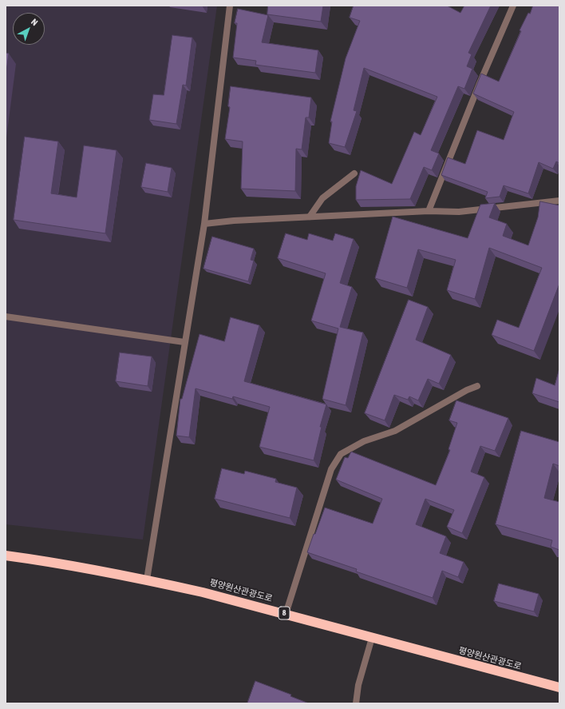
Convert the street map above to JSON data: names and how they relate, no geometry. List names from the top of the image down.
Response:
{
  "streets": {
    "highway": ["평양원산관광도로", "8"]
  },
  "north": "top right"
}
